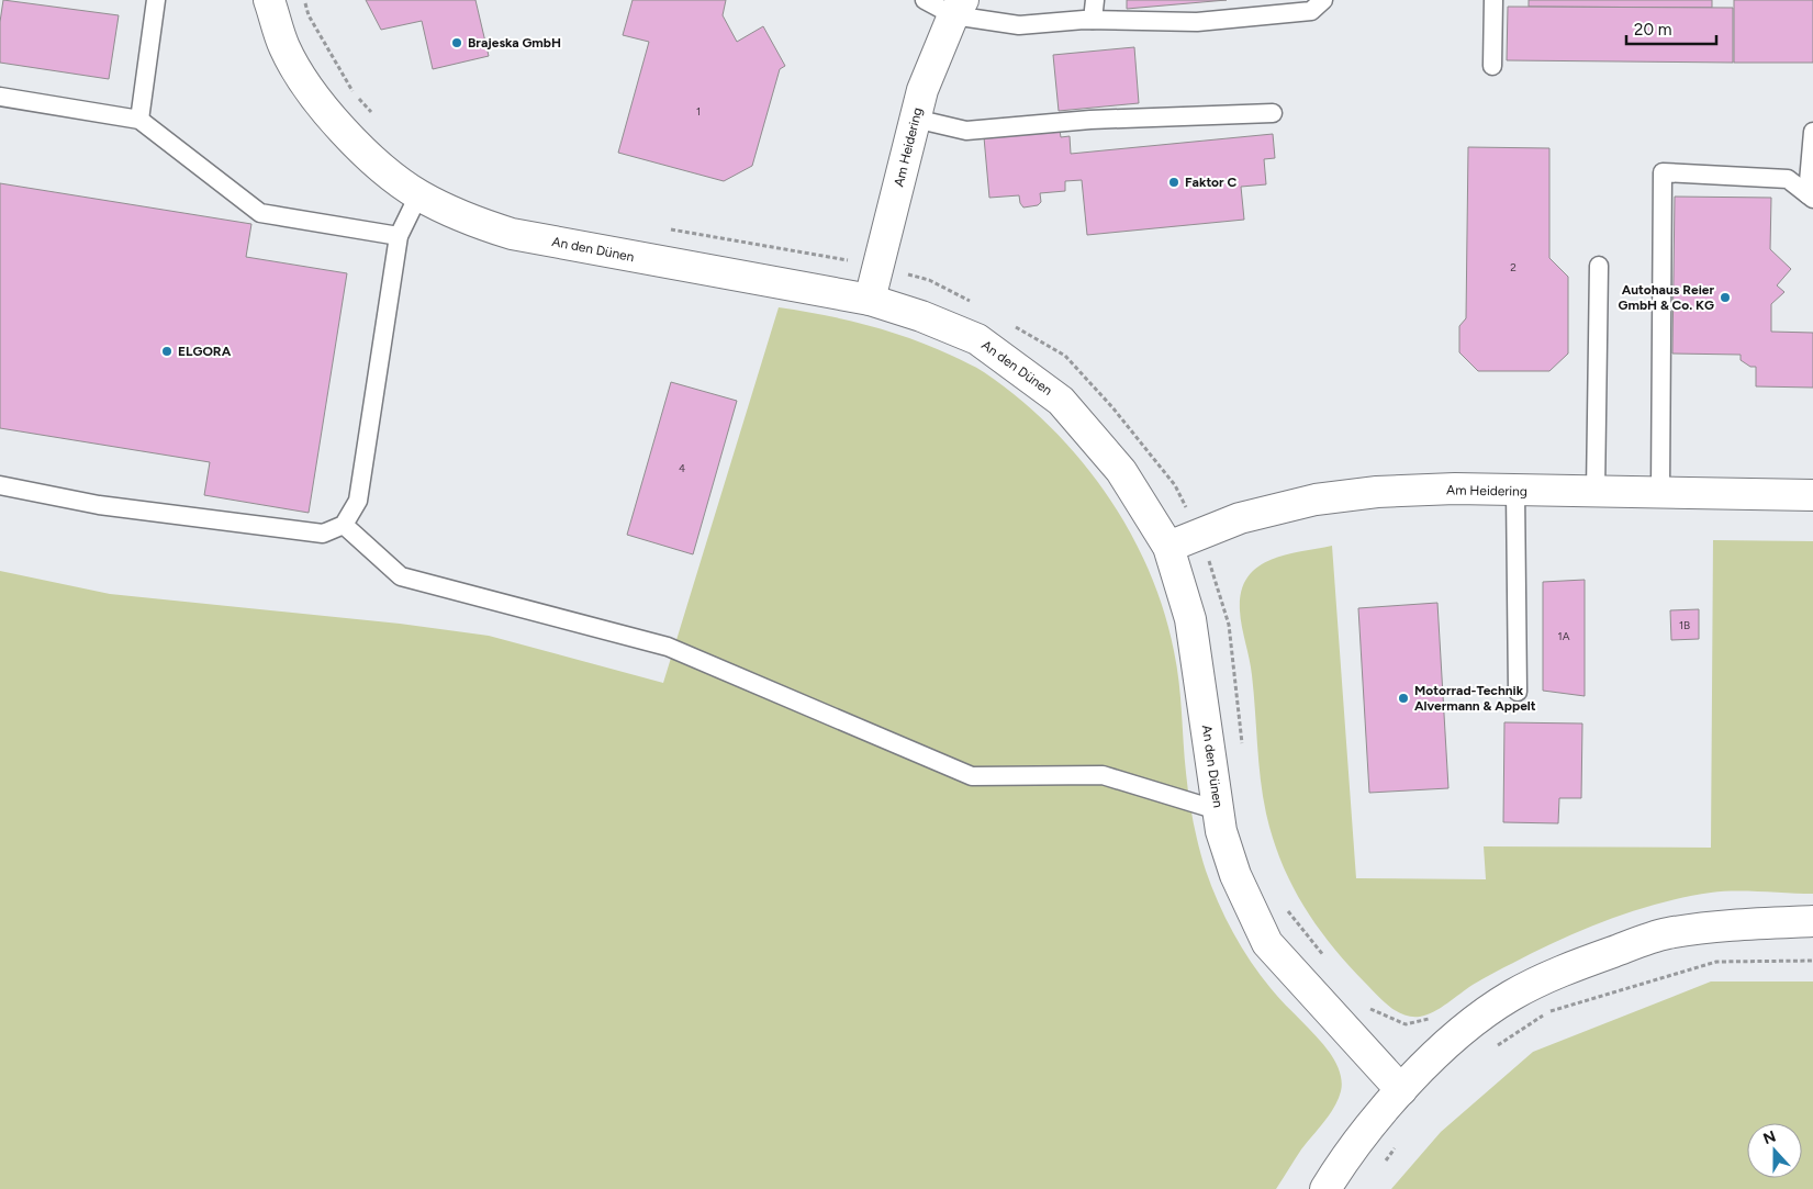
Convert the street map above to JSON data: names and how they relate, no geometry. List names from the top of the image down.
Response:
{
  "streets": {
    "street": ["Am Heidering", "An den Dünen"]
  },
  "crossings": [
    ["Am Heidering", "An den Dünen"]
  ],
  "places": [
    "Brajeska GmbH",
    "Faktor C",
    "Autohaus Reier GmbH & Co. KG",
    "ELGORA",
    "Motorrad-Technik Alvermann & Appelt"
  ],
  "house_numbers": [
    "1",
    "2",
    "4",
    "1B",
    "1A"
  ],
  "scale_bar": "20 m",
  "north": "top"
}
